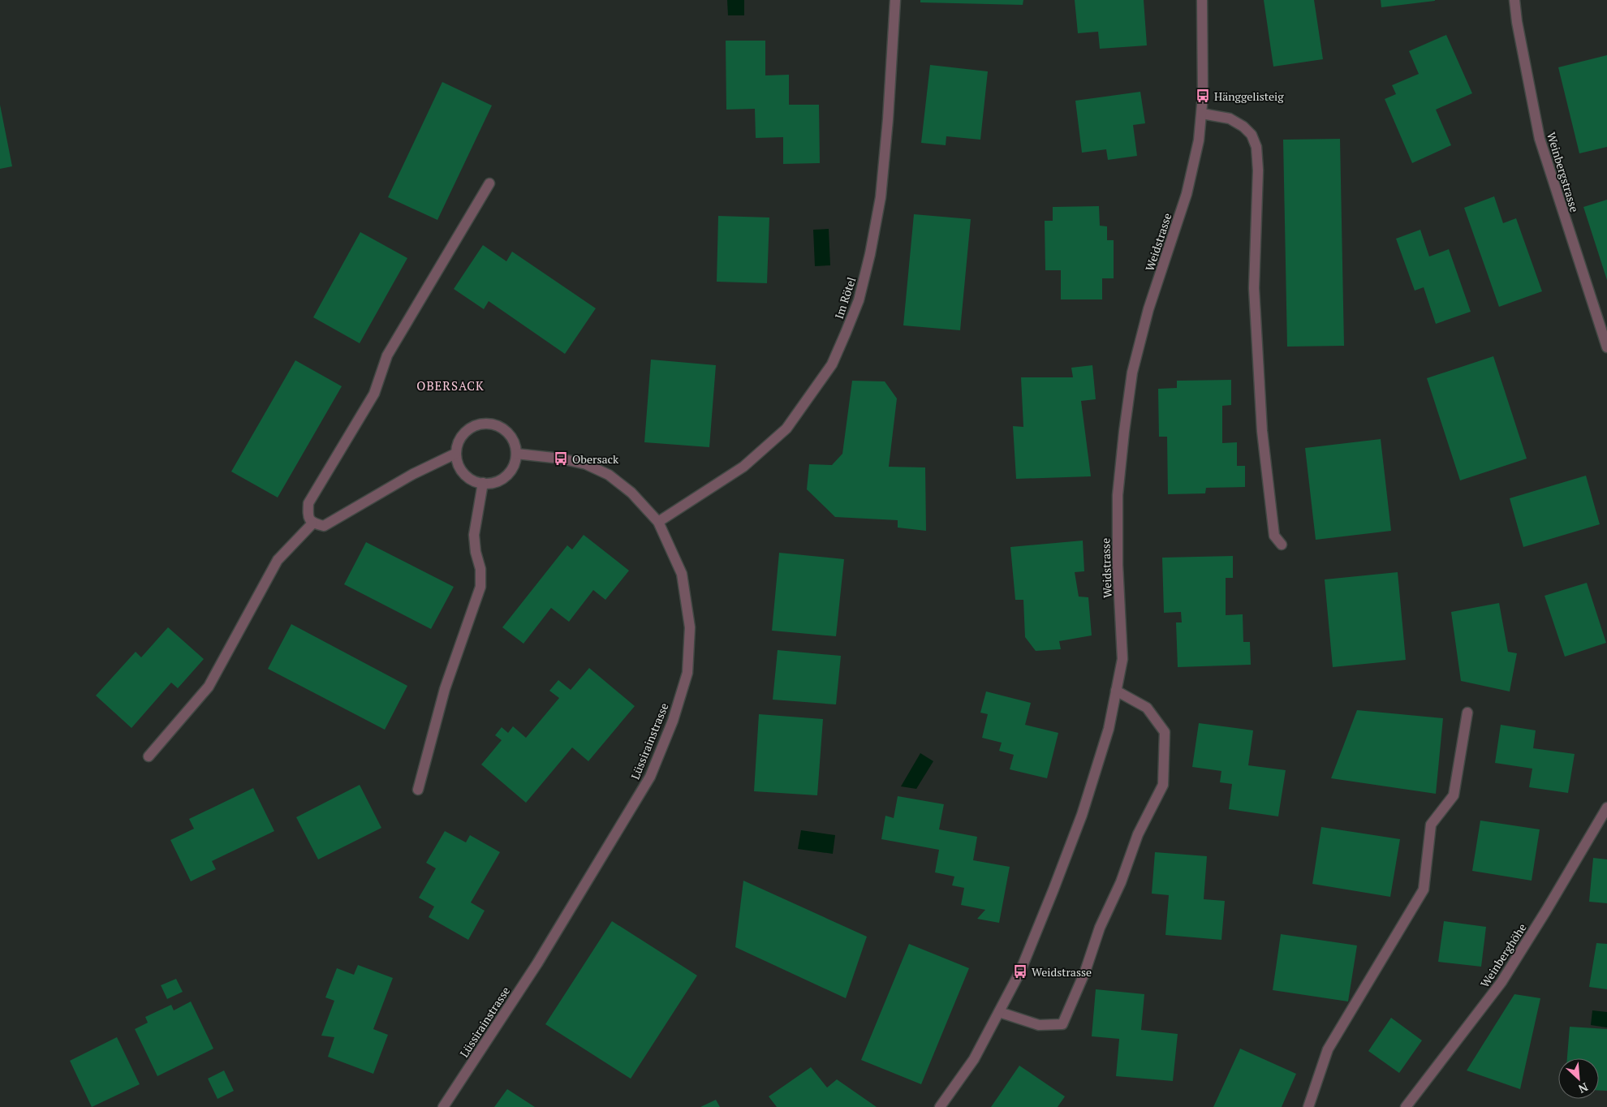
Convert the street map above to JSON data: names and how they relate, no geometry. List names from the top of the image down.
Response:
{
  "streets": {
    "street": [
      "Weinbergstrasse",
      "Weidstrasse",
      "Im Rötel",
      "Lüssirainstrasse",
      "Weinberghöhe"
    ]
  },
  "crossings": [
    ["Im Rötel", "Lüssirainstrasse"]
  ],
  "districts": ["OBERSACK"],
  "places": {
    "bus stop": ["Hänggelisteig", "Obersack", "Weidstrasse"]
  },
  "north": "bottom right"
}
